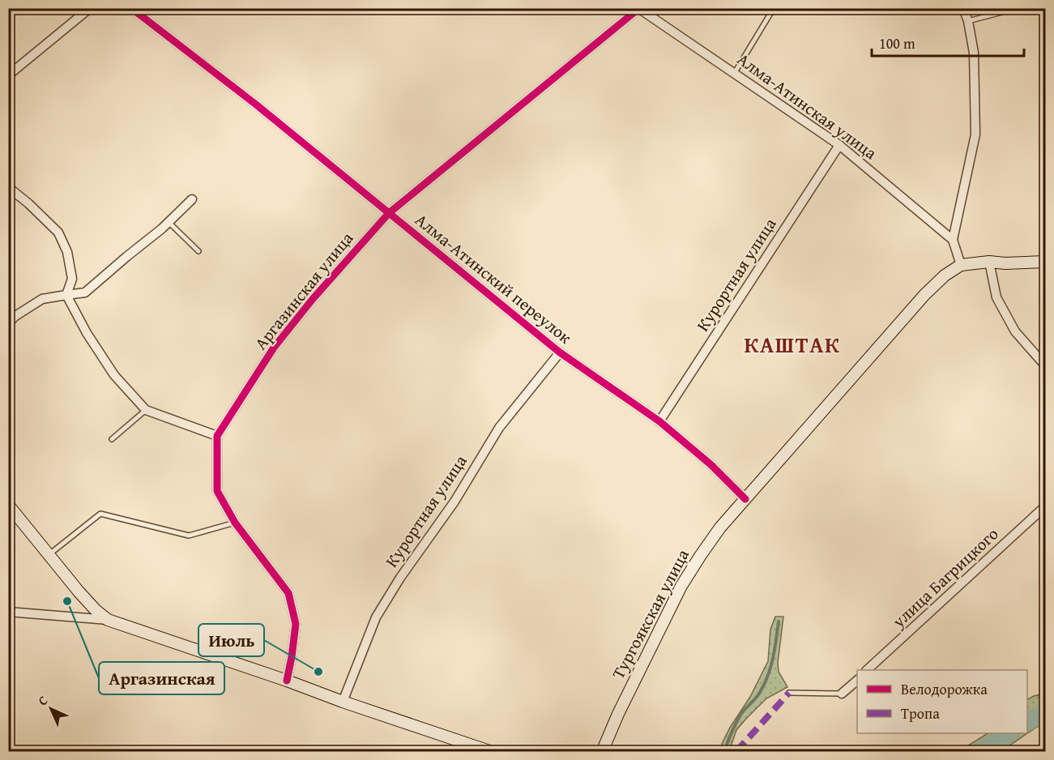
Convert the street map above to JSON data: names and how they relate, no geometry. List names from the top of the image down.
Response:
{
  "streets": {
    "main road": ["Тургоякская улица"],
    "street": [
      "Алма-Атинская улица",
      "Курортная улица",
      "Алма-Атинский переулок",
      "Аргазинская улица",
      "улица Багрицкого"
    ]
  },
  "crossings": [
    ["Алма-Атинская улица", "Курортная улица"],
    ["Алма-Атинская улица", "Аргазинская улица"],
    ["Курортная улица", "Алма-Атинский переулок"],
    ["Алма-Атинский переулок", "Аргазинская улица"],
    ["Алма-Атинский переулок", "Тургоякская улица"]
  ],
  "districts": ["КАШТАК"],
  "places": ["Аргазинская", "Июль"],
  "legend": ["Велодорожка", "Тропа"],
  "scale_bar": "100 m",
  "north": "top left"
}
